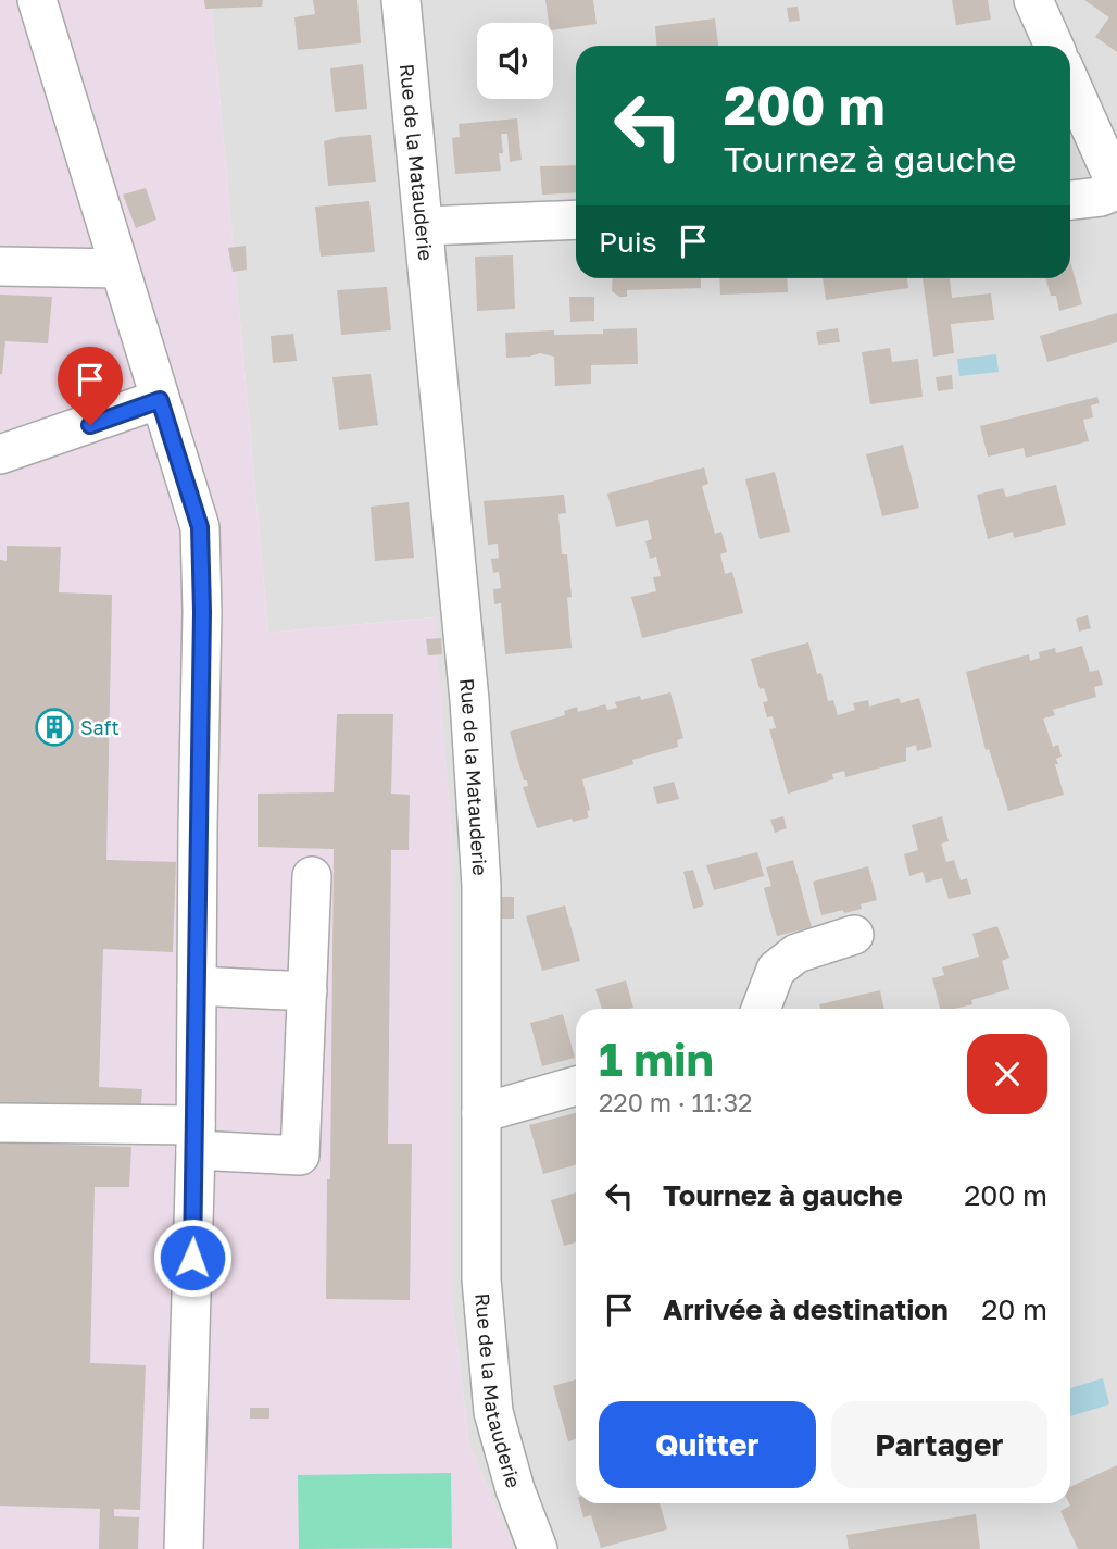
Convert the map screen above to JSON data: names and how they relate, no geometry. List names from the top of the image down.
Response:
{
  "streets": {
    "street": ["Rue de la Matauderie"]
  },
  "places": {
    "building": ["Saft"]
  },
  "page": {
    "turn": ["200 m", "Tournez à gauche"],
    "then": "Puis",
    "heading": ["1 min", "220 m · 11:32"],
    "list": [
      {
        "name": "Tournez à gauche",
        "value": "200 m"
      },
      {
        "name": "Arrivée à destination",
        "value": "20 m"
      }
    ],
    "buttons": ["Quitter", "Partager"]
  }
}
